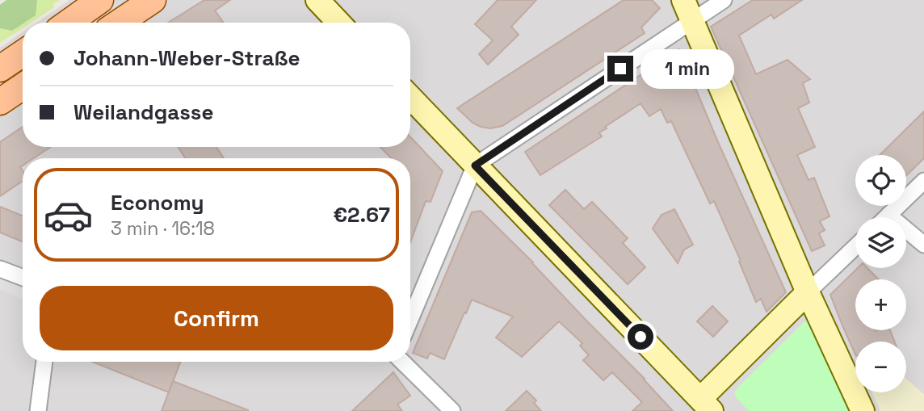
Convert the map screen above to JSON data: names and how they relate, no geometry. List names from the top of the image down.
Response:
{
  "page": {
    "banner": ["Johann-Weber-Straße", "Weilandgasse"],
    "bubble": "1 min",
    "map_buttons": ["+", "−"],
    "list": [
      {
        "name": "Economy",
        "note": "3 min · 16:18",
        "value": "€2.67"
      }
    ],
    "buttons": "Confirm"
  }
}
